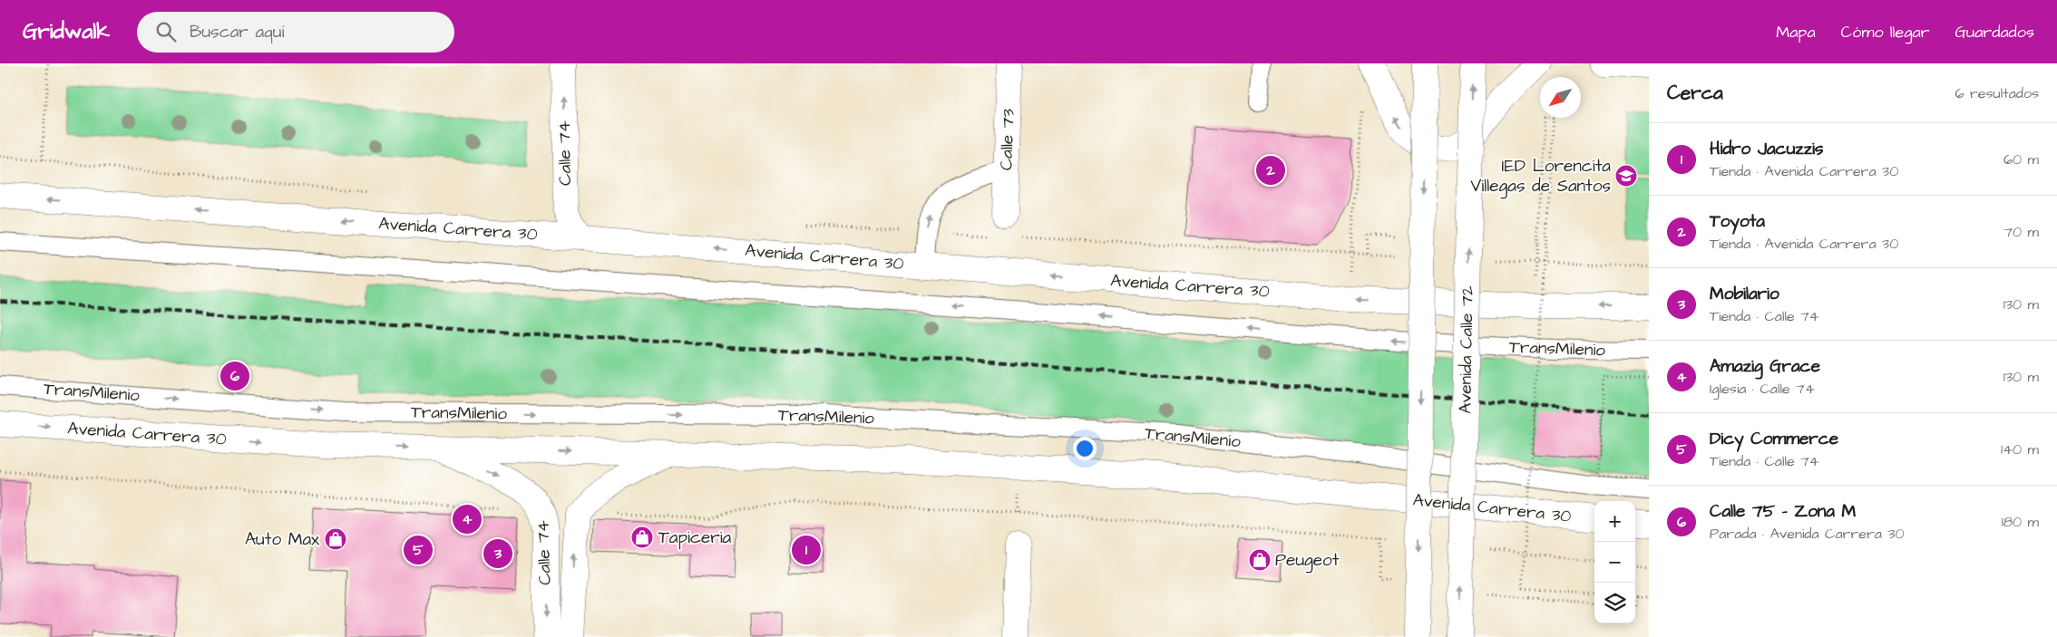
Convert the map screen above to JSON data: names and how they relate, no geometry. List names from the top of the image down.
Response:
{
  "streets": {
    "main road": [
      "Calle 73",
      "Calle 74",
      "Avenida Carrera 30",
      "Avenida Calle 72"
    ],
    "lane": ["TransMilenio"]
  },
  "crossings": [
    ["Calle 74", "Avenida Carrera 30"]
  ],
  "places": {
    "school or university": ["IED Lorencita Villegas de Santos"],
    "shop": ["Tapiceria", "Auto Max", "Peugeot"]
  },
  "north": "bottom left",
  "page": {
    "header": "Gridwalk",
    "search": "Buscar aquí",
    "nav": ["Mapa", "Cómo llegar", "Guardados"],
    "heading": ["Cerca", "6 resultados"],
    "list": [
      {
        "mark": "1",
        "name": "Hidro Jacuzzis",
        "note": "Tienda · Avenida Carrera 30",
        "value": "60 m"
      },
      {
        "mark": "2",
        "name": "Toyota",
        "note": "Tienda · Avenida Carrera 30",
        "value": "70 m"
      },
      {
        "mark": "3",
        "name": "Mobilario",
        "note": "Tienda · Calle 74",
        "value": "130 m"
      },
      {
        "mark": "4",
        "name": "Amazig Grace",
        "note": "Iglesia · Calle 74",
        "value": "130 m"
      },
      {
        "mark": "5",
        "name": "Dicy Commerce",
        "note": "Tienda · Calle 74",
        "value": "140 m"
      },
      {
        "mark": "6",
        "name": "Calle 75 - Zona M",
        "note": "Parada · Avenida Carrera 30",
        "value": "180 m"
      }
    ],
    "pins": [
      "2",
      "6",
      "4",
      "1",
      "5",
      "3"
    ],
    "map_buttons": ["+", "−"]
  }
}
